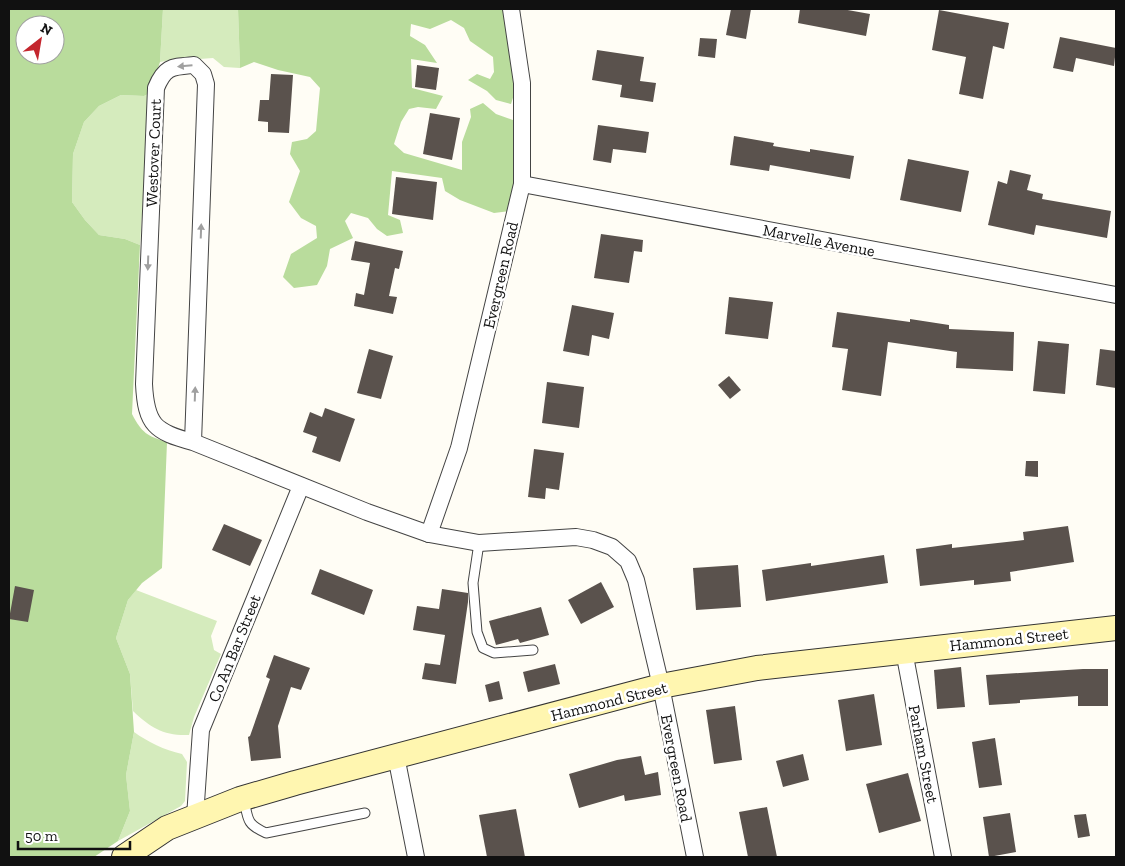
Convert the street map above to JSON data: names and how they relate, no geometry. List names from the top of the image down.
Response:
{
  "streets": {
    "street": [
      "Westover Court",
      "Marvelle Avenue",
      "Evergreen Road",
      "Hammond Street",
      "Co An Bar Street",
      "Parham Street"
    ]
  },
  "crossings": [
    ["Westover Court", "Evergreen Road"],
    ["Marvelle Avenue", "Evergreen Road"],
    ["Evergreen Road", "Hammond Street"],
    ["Evergreen Road", "Co An Bar Street"],
    ["Hammond Street", "Co An Bar Street"],
    ["Hammond Street", "Parham Street"]
  ],
  "scale_bar": "50 m",
  "north": "top right"
}
